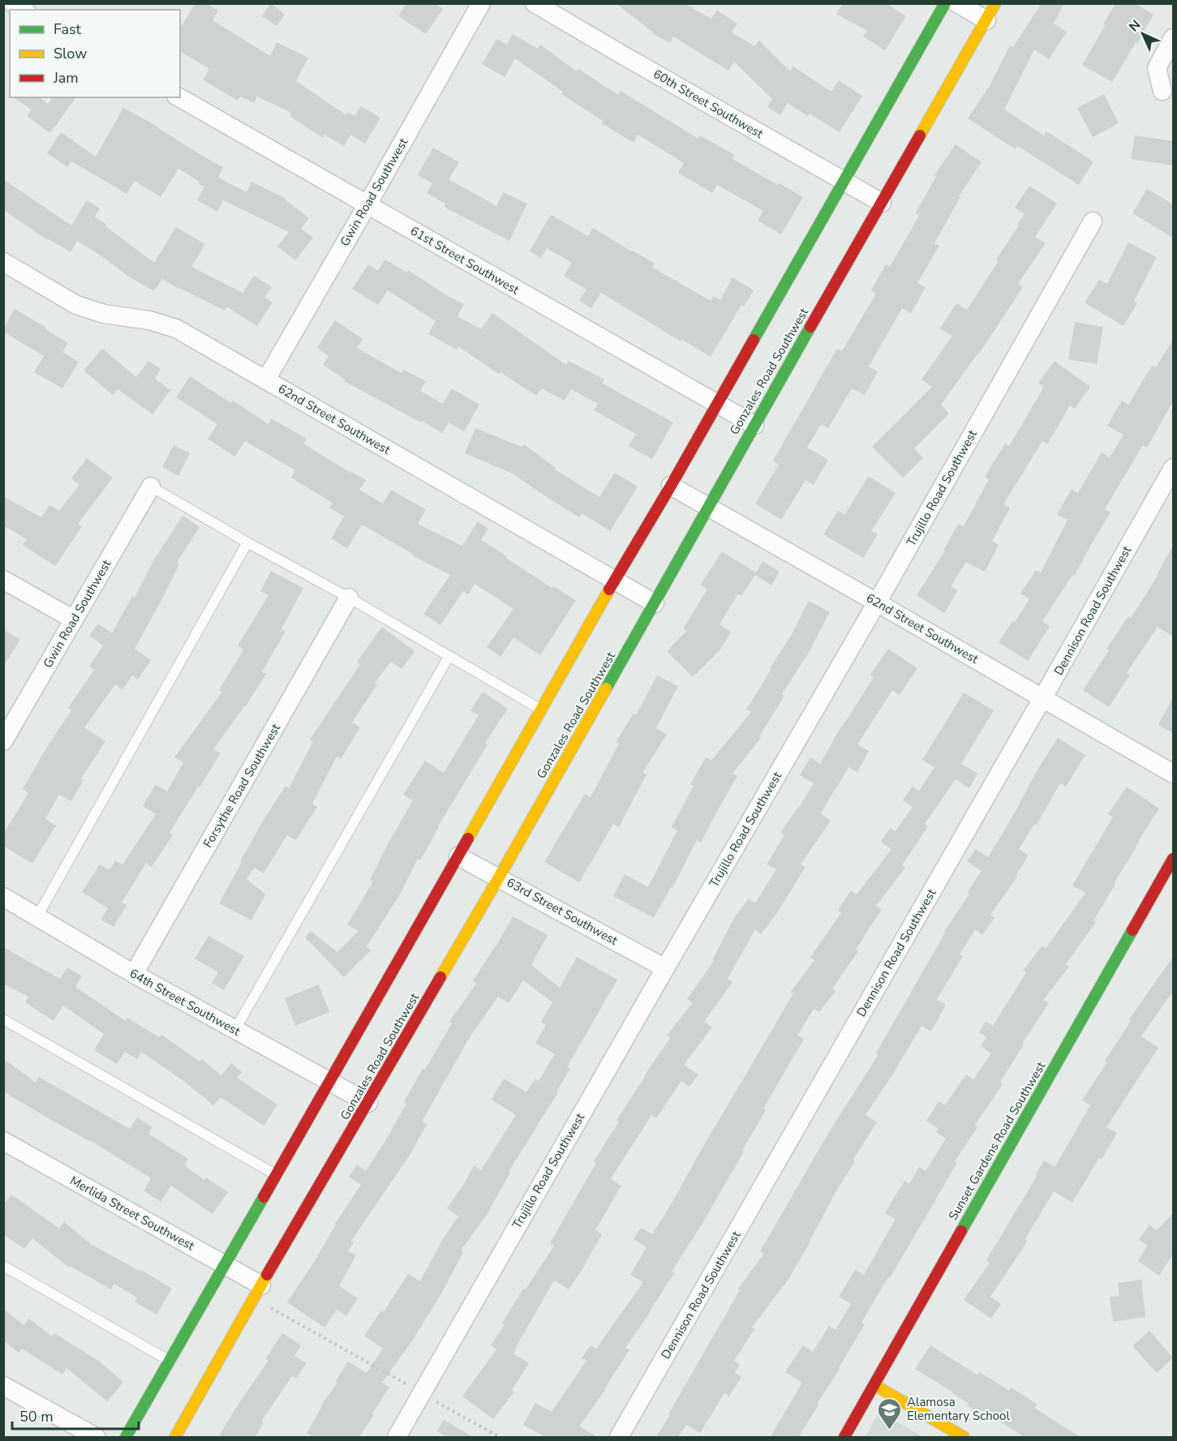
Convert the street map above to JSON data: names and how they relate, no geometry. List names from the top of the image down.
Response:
{
  "streets": {
    "street": [
      "60th Street Southwest",
      "Gwin Road Southwest",
      "61st Street Southwest",
      "Gonzales Road Southwest",
      "62nd Street Southwest",
      "Trujillo Road Southwest",
      "Dennison Road Southwest",
      "Forsythe Road Southwest",
      "63rd Street Southwest",
      "64th Street Southwest",
      "Sunset Gardens Road Southwest",
      "Merlida Street Southwest"
    ]
  },
  "crossings": [
    ["60th Street Southwest", "Gonzales Road Southwest"],
    ["Gwin Road Southwest", "61st Street Southwest"],
    ["Gwin Road Southwest", "62nd Street Southwest"],
    ["61st Street Southwest", "Gonzales Road Southwest"],
    ["Gonzales Road Southwest", "62nd Street Southwest"],
    ["Gonzales Road Southwest", "63rd Street Southwest"],
    ["Gonzales Road Southwest", "64th Street Southwest"],
    ["Gonzales Road Southwest", "Merlida Street Southwest"],
    ["62nd Street Southwest", "Trujillo Road Southwest"],
    ["62nd Street Southwest", "Dennison Road Southwest"],
    ["Trujillo Road Southwest", "63rd Street Southwest"],
    ["Forsythe Road Southwest", "64th Street Southwest"]
  ],
  "places": {
    "school or university": ["Alamosa Elementary School"]
  },
  "legend": ["Fast", "Slow", "Jam"],
  "scale_bar": "50 m",
  "north": "top left"
}
